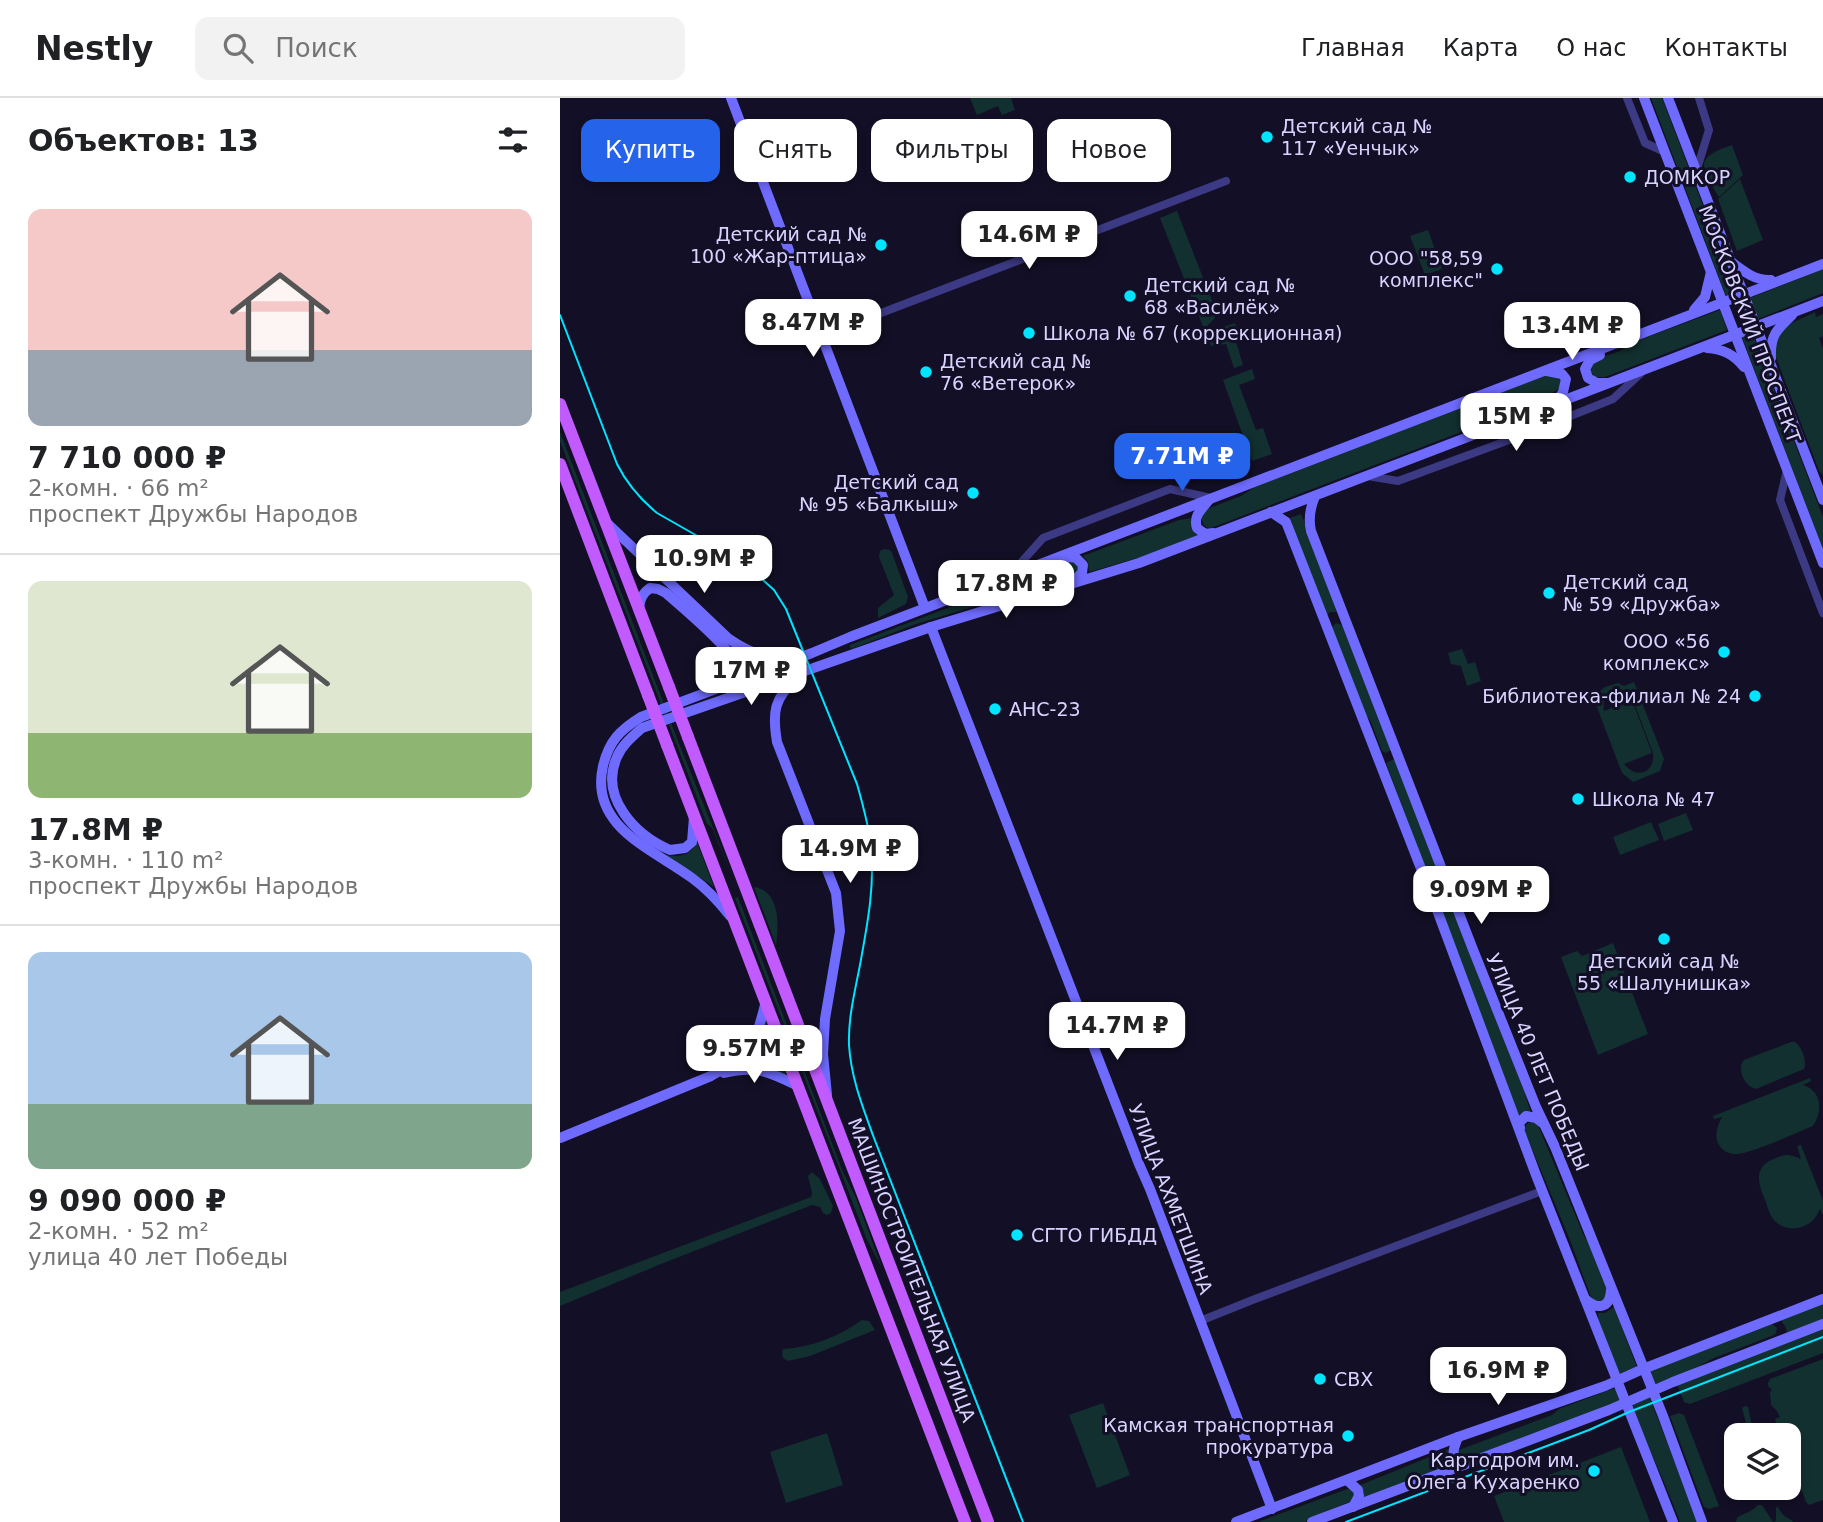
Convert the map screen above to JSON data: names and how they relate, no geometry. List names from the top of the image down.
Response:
{
  "streets": {
    "main road": ["МАШИНОСТРОИТЕЛЬНАЯ УЛИЦА"],
    "street": ["МОСКОВСКИЙ ПРОСПЕКТ", "УЛИЦА 40 ЛЕТ ПОБЕДЫ", "УЛИЦА АХМЕТШИНА"]
  },
  "places": [
    "Детский сад № 117 «Уенчык»",
    "ДОМКОР",
    "Детский сад № 100 «Жар-птица»",
    "ООО \"58,59 комплекс\"",
    "Детский сад № 68 «Василёк»",
    "Школа № 67 (коррекционная)",
    "Детский сад № 76 «Ветерок»",
    "Детский сад № 95 «Балкыш»",
    "Детский сад № 59 «Дружба»",
    "ООО «56 комплекс»",
    "Библиотека-филиал № 24",
    "АНС-23",
    "Школа № 47",
    "Детский сад № 55 «Шалунишка»",
    "СГТО ГИБДД",
    "СВХ",
    "Камская транспортная прокуратура",
    "Картодром им. Олега Кухаренко"
  ],
  "page": {
    "header": "Nestly",
    "search": "Поиск",
    "nav": [
      "Главная",
      "Карта",
      "О нас",
      "Контакты"
    ],
    "heading": "Объектов: 13",
    "chip": [
      "Купить",
      "Снять",
      "Фильтры",
      "Новое"
    ],
    "list": [
      {
        "name": "7 710 000 ₽",
        "note": "2-комн. · 66 m² · проспект Дружбы Народов"
      },
      {
        "name": "17.8M ₽",
        "note": "3-комн. · 110 m² · проспект Дружбы Народов"
      },
      {
        "name": "9 090 000 ₽",
        "note": "2-комн. · 52 m² · улица 40 лет Победы"
      }
    ],
    "price": [
      "14.6M ₽",
      "8.47M ₽",
      "13.4M ₽",
      "15M ₽",
      "7.71M ₽",
      "10.9M ₽",
      "17.8M ₽",
      "17M ₽",
      "14.9M ₽",
      "9.09M ₽",
      "14.7M ₽",
      "9.57M ₽",
      "16.9M ₽"
    ]
  }
}
